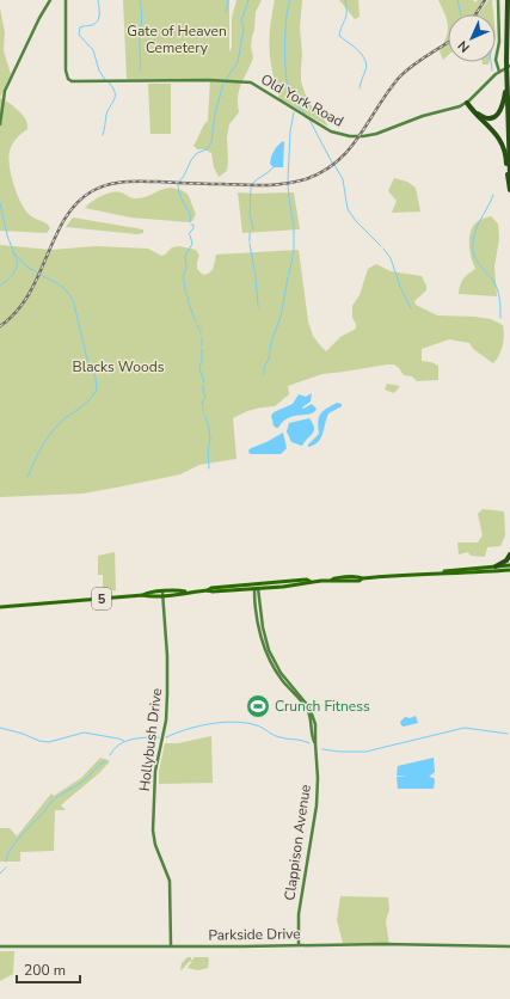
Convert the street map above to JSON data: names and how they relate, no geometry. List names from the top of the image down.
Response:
{
  "streets": {
    "main road": [
      "Old York Road",
      "5",
      "Hollybush Drive",
      "Clappison Avenue",
      "Parkside Drive"
    ]
  },
  "crossings": [
    ["5", "Hollybush Drive"],
    ["5", "Clappison Avenue"],
    ["Hollybush Drive", "Parkside Drive"],
    ["Clappison Avenue", "Parkside Drive"]
  ],
  "parks": ["Gate of Heaven Cemetery", "Blacks Woods"],
  "places": {
    "sports": ["Crunch Fitness"]
  },
  "scale_bar": "200 m",
  "north": "bottom left"
}
